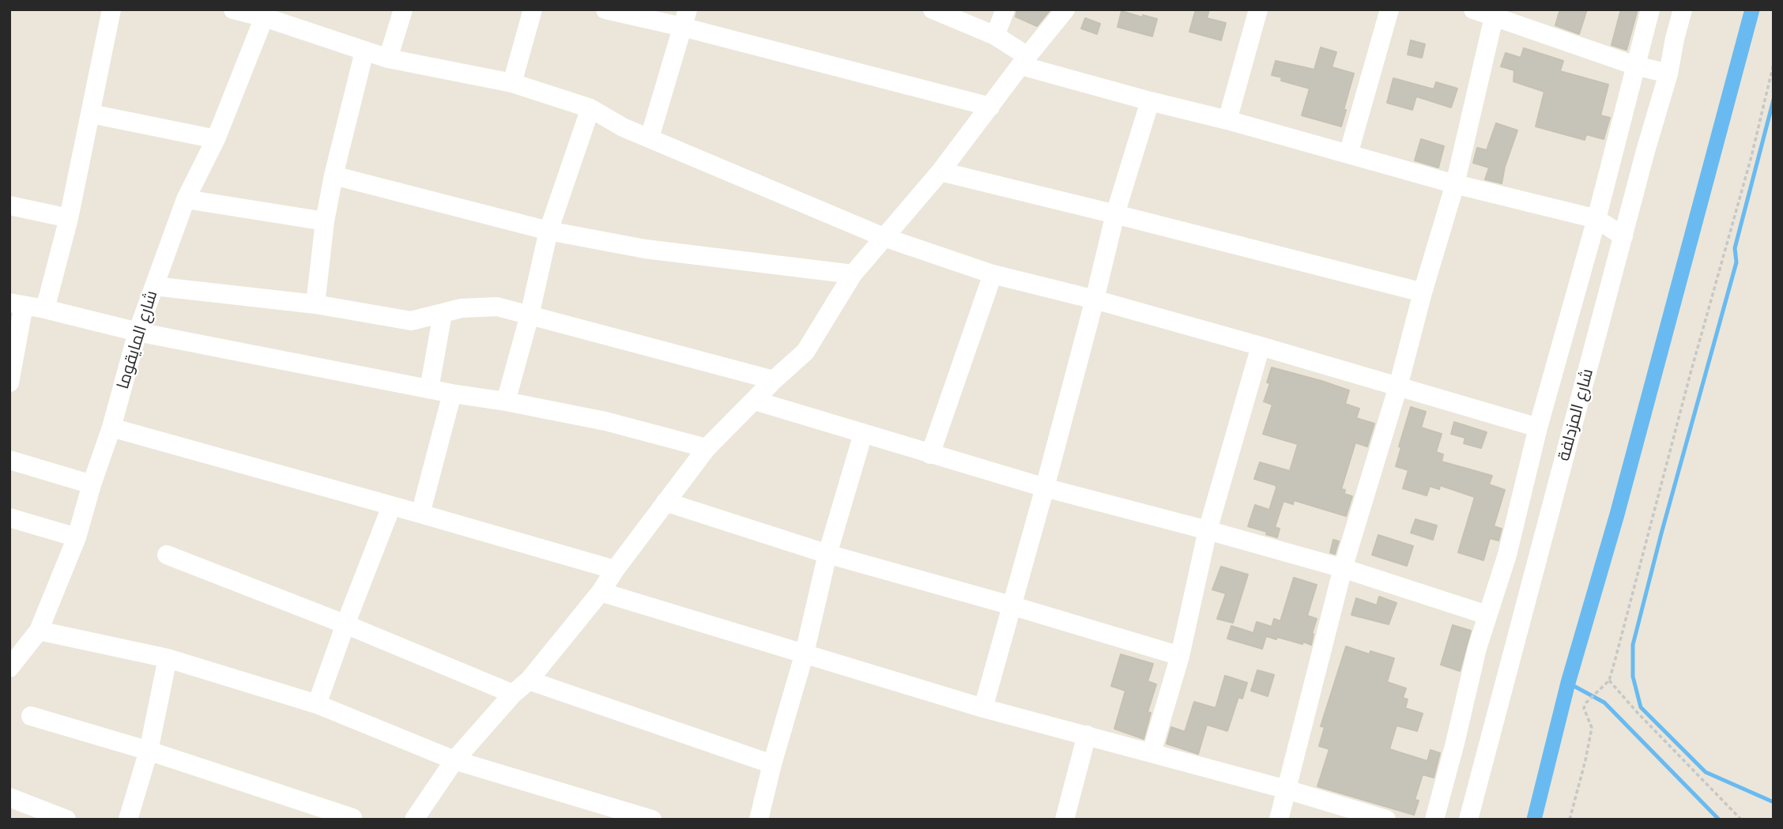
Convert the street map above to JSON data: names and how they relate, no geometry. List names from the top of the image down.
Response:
{
  "streets": {
    "street": ["شارع المايقوما", "شارع المزدلفة"]
  }
}
